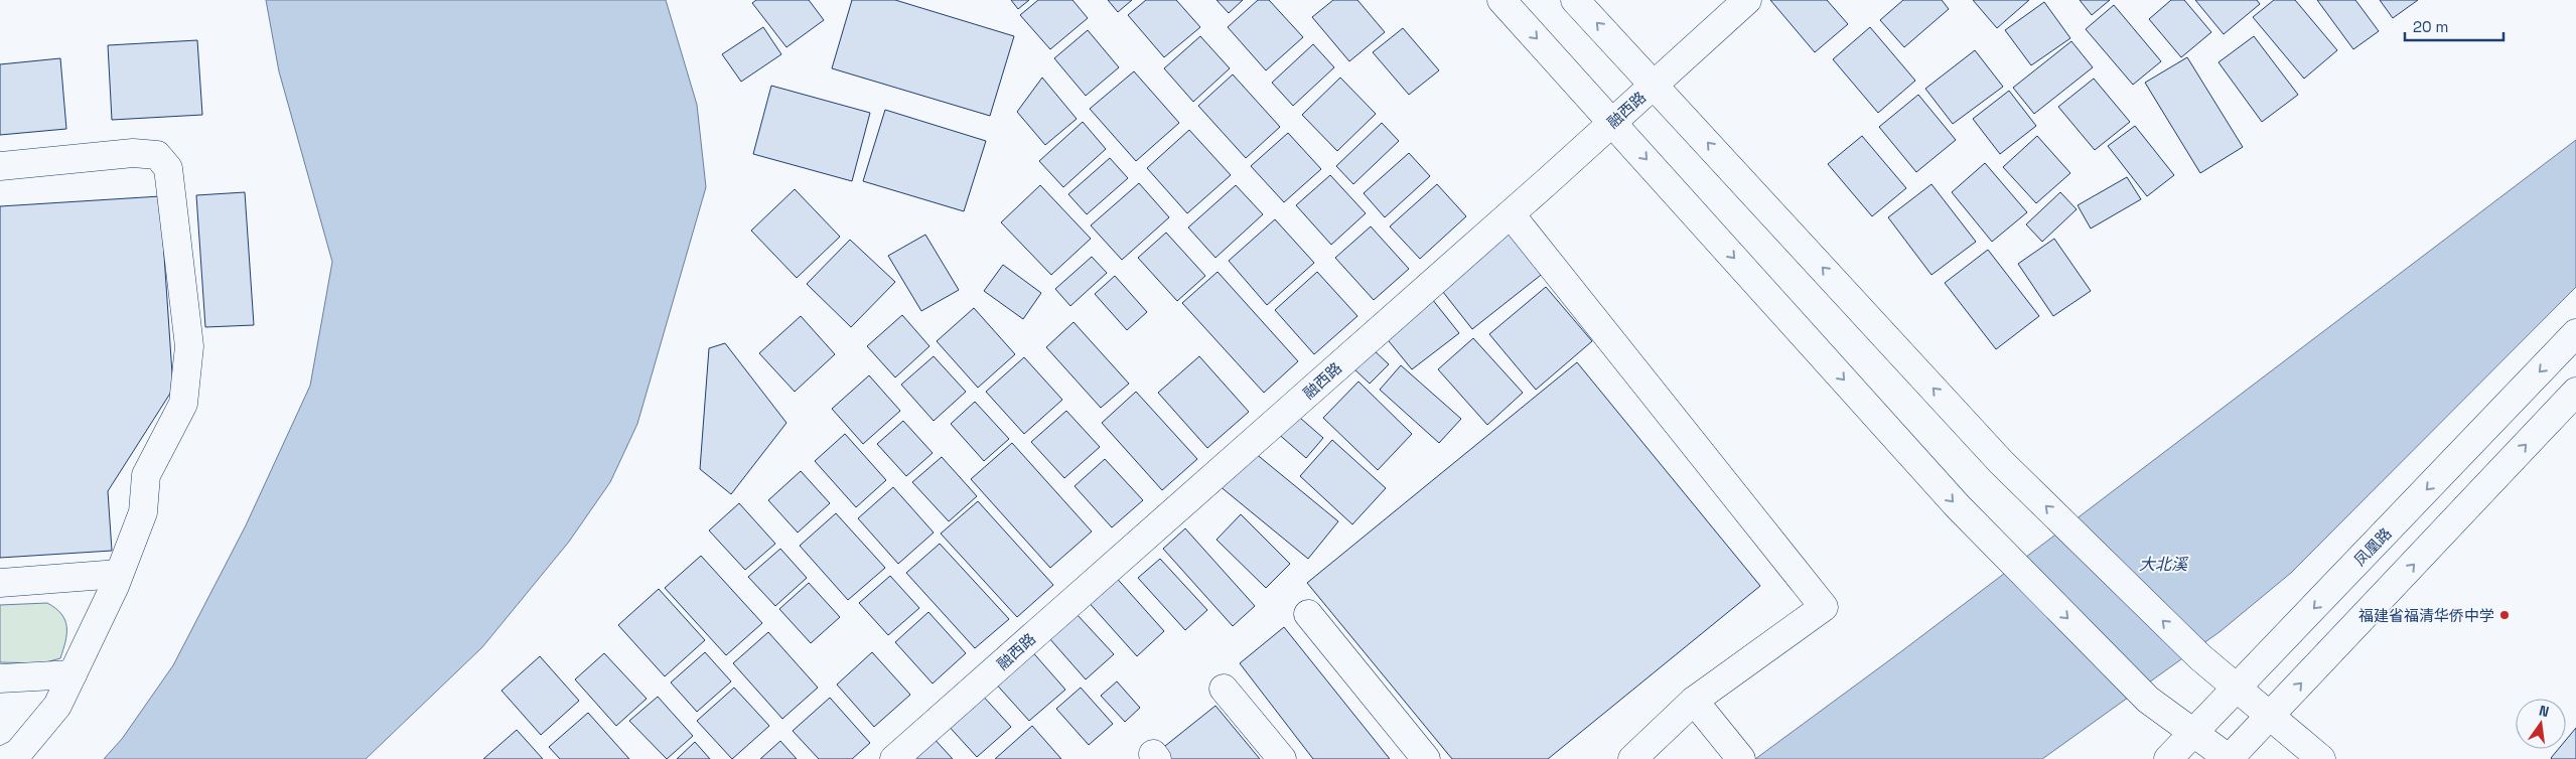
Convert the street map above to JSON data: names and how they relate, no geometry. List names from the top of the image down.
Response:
{
  "streets": {
    "street": ["融西路", "凤凰路"]
  },
  "water": ["大北溪"],
  "places": ["福建省福清华侨中学"],
  "scale_bar": "20 m",
  "north": "top"
}
